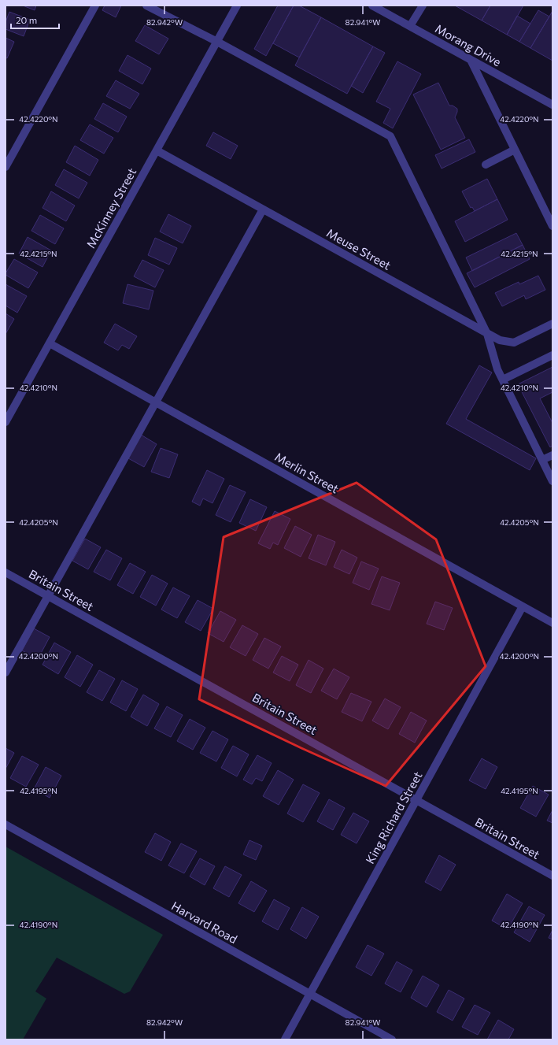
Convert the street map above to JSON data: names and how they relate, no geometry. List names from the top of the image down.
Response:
{
  "streets": {
    "street": [
      "Morang Drive",
      "McKinney Street",
      "Meuse Street",
      "Merlin Street",
      "Britain Street",
      "King Richard Street",
      "Harvard Road"
    ]
  },
  "crossings": [
    ["McKinney Street", "Meuse Street"],
    ["McKinney Street", "Merlin Street"],
    ["Merlin Street", "King Richard Street"],
    ["Britain Street", "King Richard Street"],
    ["King Richard Street", "Harvard Road"]
  ],
  "scale_bar": "20 m",
  "coordinates": [
    "82.942°W",
    "82.941°W",
    "42.4220°N",
    "42.4215°N",
    "42.4210°N",
    "42.4205°N",
    "42.4200°N",
    "42.4195°N",
    "42.4190°N"
  ]
}
